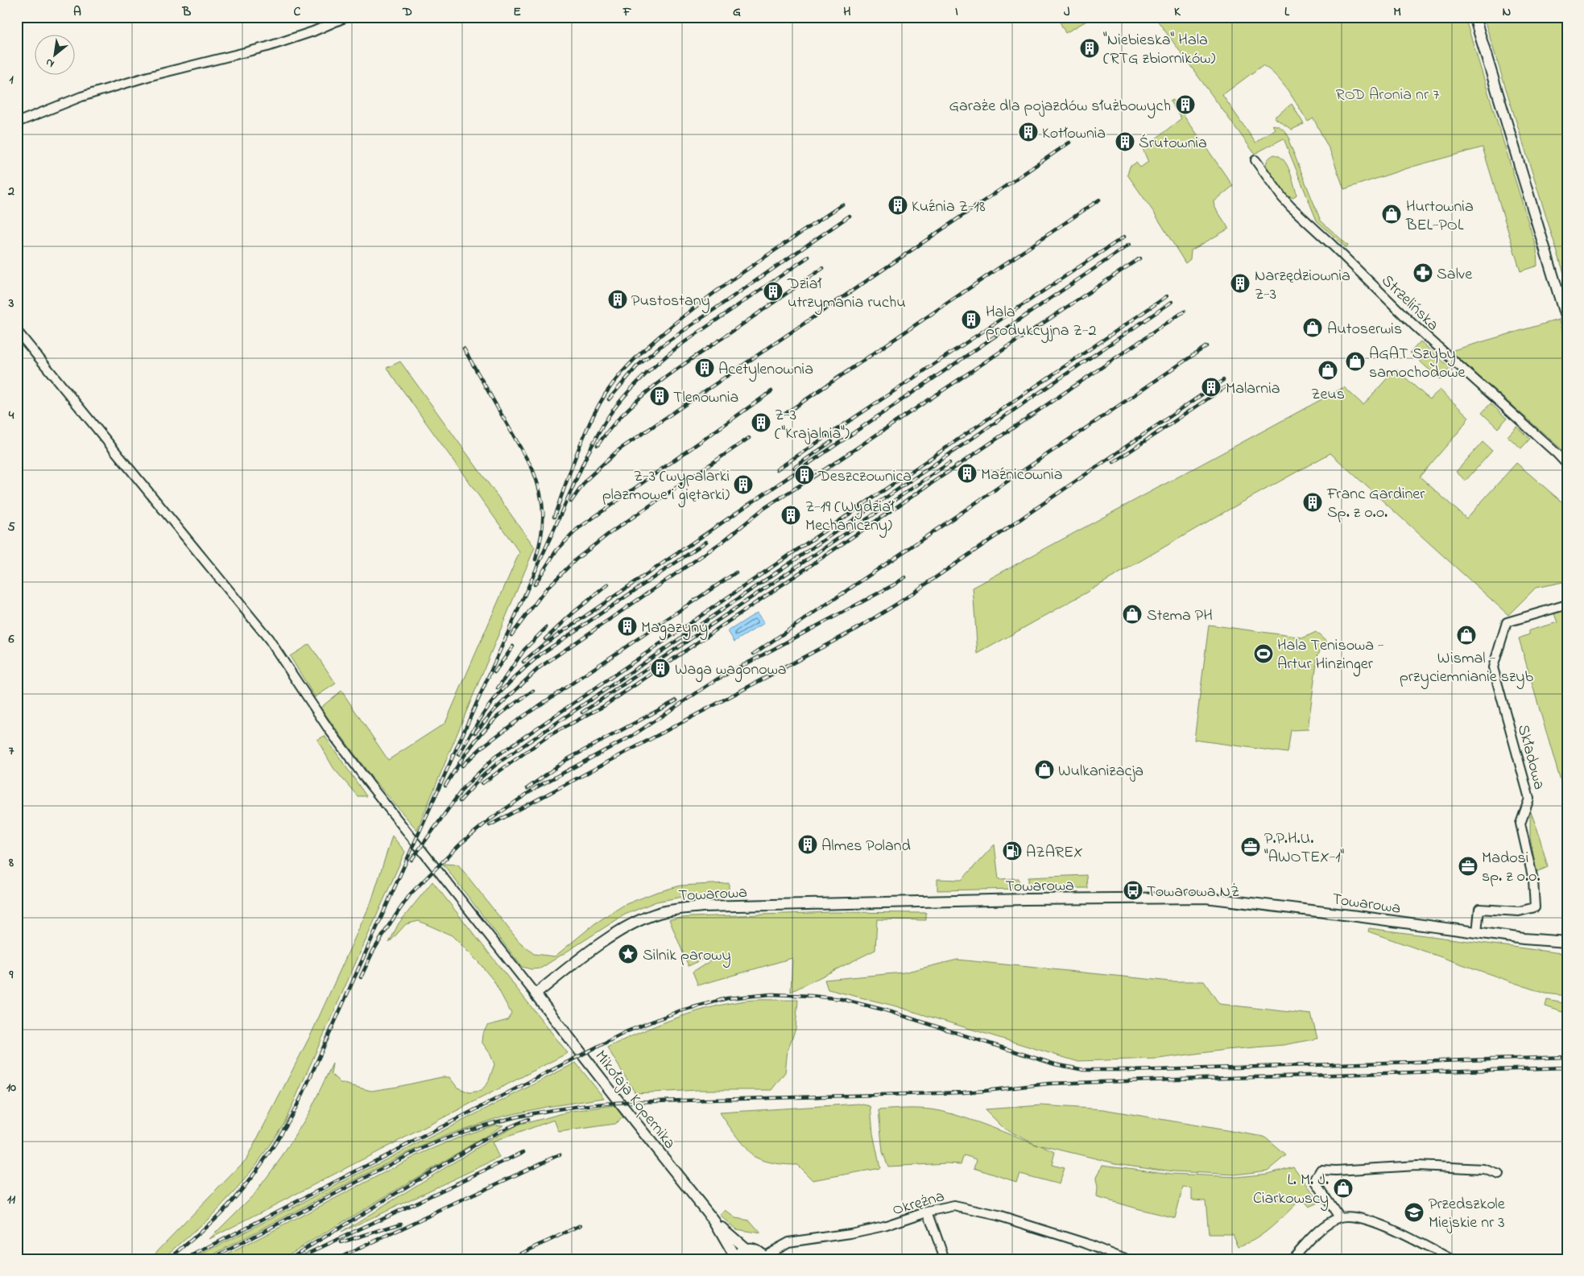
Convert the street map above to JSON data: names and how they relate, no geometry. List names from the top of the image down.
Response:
{
  "streets": {
    "main road": ["Towarowa", "Mikołaja Kopernika"],
    "street": ["Strzelińska", "Składowa", "Okrężna"]
  },
  "crossings": [
    ["Składowa", "Towarowa"],
    ["Towarowa", "Mikołaja Kopernika"],
    ["Mikołaja Kopernika", "Okrężna"]
  ],
  "parks": ["ROD Aronia nr 7"],
  "places": {
    "building": [
      "\"Niebieska\" Hala (RTG zbiorników)",
      "Garaże dla pojazdów służbowych",
      "Kotłownia",
      "Śrutownia",
      "Kuźnia Z-18",
      "Narzędziownia Z-3",
      "Dział utrzymania ruchu",
      "Pustostany",
      "Hala produkcyjna Z-2",
      "Acetylenownia",
      "Malarnia",
      "Tlenownia",
      "Z-3 (\"Krajalnia\")",
      "Maźnicownia",
      "Deszczownica",
      "Z-3 (wypalarki plazmowe i giętarki)",
      "Franc Gardiner Sp. z o.o.",
      "Z-19 (Wydział Mechaniczny)",
      "Magazyny",
      "Waga wagonowa",
      "Almes Poland"
    ],
    "shop": [
      "Hurtownia BEL-POL",
      "Autoserwis",
      "AGAT Szyby samochodowe",
      "Zeus",
      "Stema PH",
      "Wismal - przyciemnianie szyb",
      "Wulkanizacja",
      "L. M. J. Ciarkowscy"
    ],
    "pharmacy": ["Salve"],
    "sports": ["Hala Tenisowa - Artur Hinzinger"],
    "office": ["P.P.H.U. \"AWOTEX-1\"", "Madosi sp. z o.o."],
    "fuel station": ["AZAREX"],
    "bus stop": ["Towarowa NŻ"],
    "place": ["Silnik parowy"],
    "school or university": ["Przedszkole Miejskie nr 3"]
  },
  "north": "bottom left",
  "grid": {
    "columns": [
      "A",
      "B",
      "C",
      "D",
      "E",
      "F",
      "G",
      "H",
      "I",
      "J",
      "K",
      "L",
      "M",
      "N"
    ],
    "rows": [
      "1",
      "2",
      "3",
      "4",
      "5",
      "6",
      "7",
      "8",
      "9",
      "10",
      "11"
    ]
  }
}
